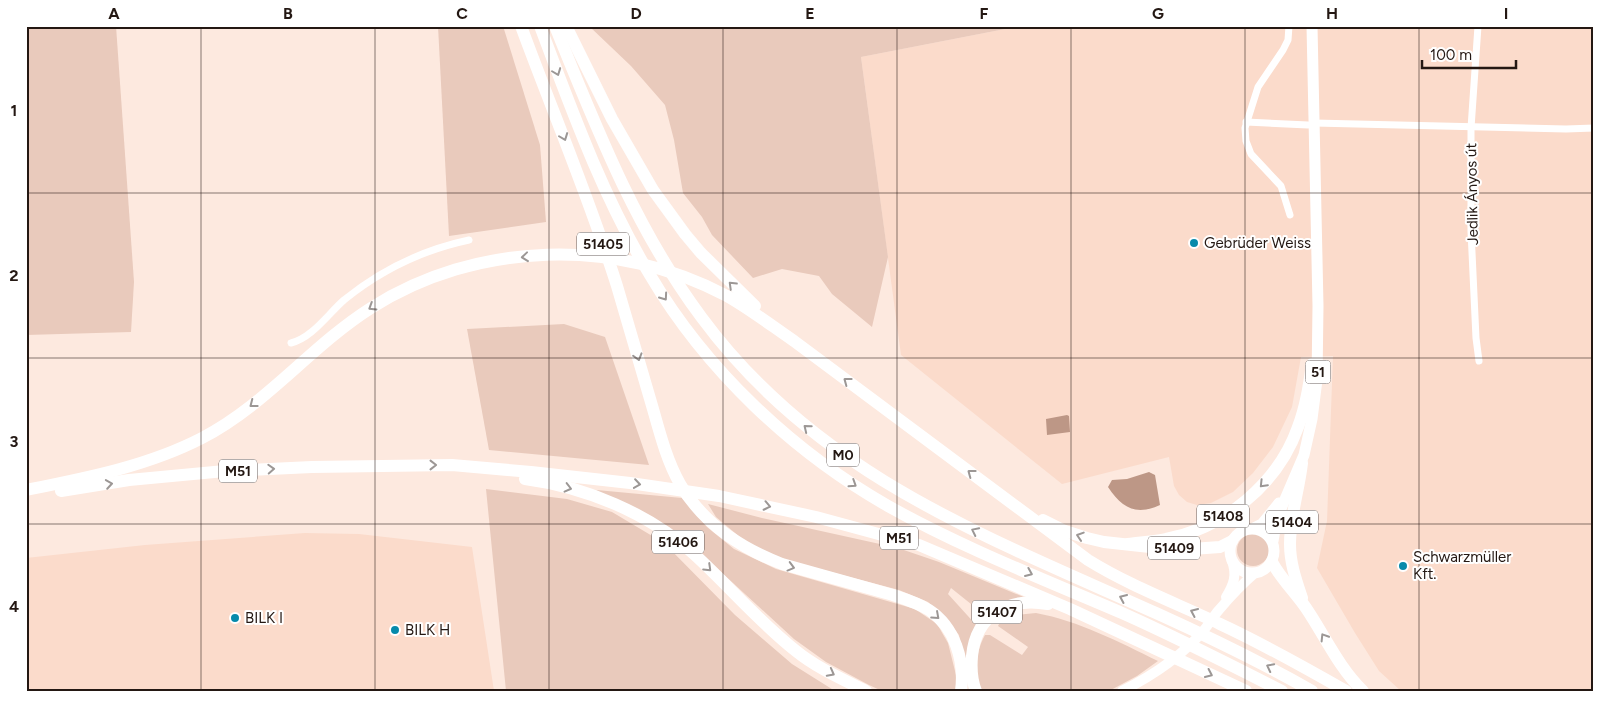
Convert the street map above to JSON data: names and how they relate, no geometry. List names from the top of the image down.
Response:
{
  "streets": {
    "highway": [
      "51405",
      "M0",
      "M51",
      "51408",
      "51404",
      "51406",
      "51409",
      "51407"
    ],
    "main road": ["51"],
    "street": ["Jedlik Ányos út"]
  },
  "crossings": [
    ["51", "51408"],
    ["51", "51404"],
    ["51", "51409"],
    ["M51", "51406"],
    ["M51", "51407"],
    ["51408", "51409"]
  ],
  "places": [
    "Gebrüder Weiss",
    "Schwarzmüller Kft.",
    "BILK I",
    "BILK H"
  ],
  "scale_bar": "100 m",
  "grid": {
    "columns": [
      "A",
      "B",
      "C",
      "D",
      "E",
      "F",
      "G",
      "H",
      "I"
    ],
    "rows": [
      "1",
      "2",
      "3",
      "4"
    ]
  }
}
